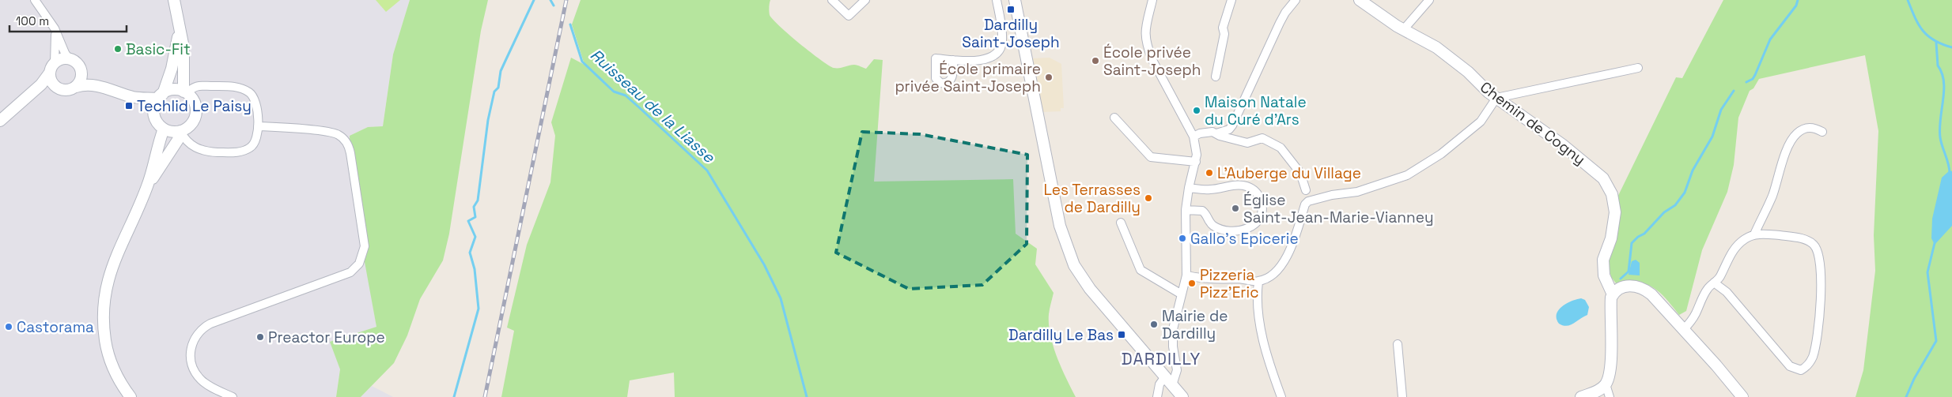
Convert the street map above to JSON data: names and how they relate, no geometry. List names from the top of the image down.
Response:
{
  "streets": {
    "street": ["Chemin de Cogny"]
  },
  "districts": ["DARDILLY"],
  "water": ["Ruisseau de la Liasse"],
  "places": {
    "transit": ["Dardilly Saint-Joseph", "Techlid Le Paisy", "Dardilly Le Bas"],
    "other": [
      "Basic-Fit",
      "École privée Saint-Joseph",
      "École primaire privée Saint-Joseph",
      "Maison Natale du Curé d'Ars",
      "L'Auberge du Village",
      "Les Terrasses de Dardilly",
      "Église Saint-Jean-Marie-Vianney",
      "Gallo's Epicerie",
      "Pizzeria Pizz'Eric",
      "Mairie de Dardilly",
      "Castorama",
      "Preactor Europe"
    ]
  },
  "scale_bar": "100 m"
}
